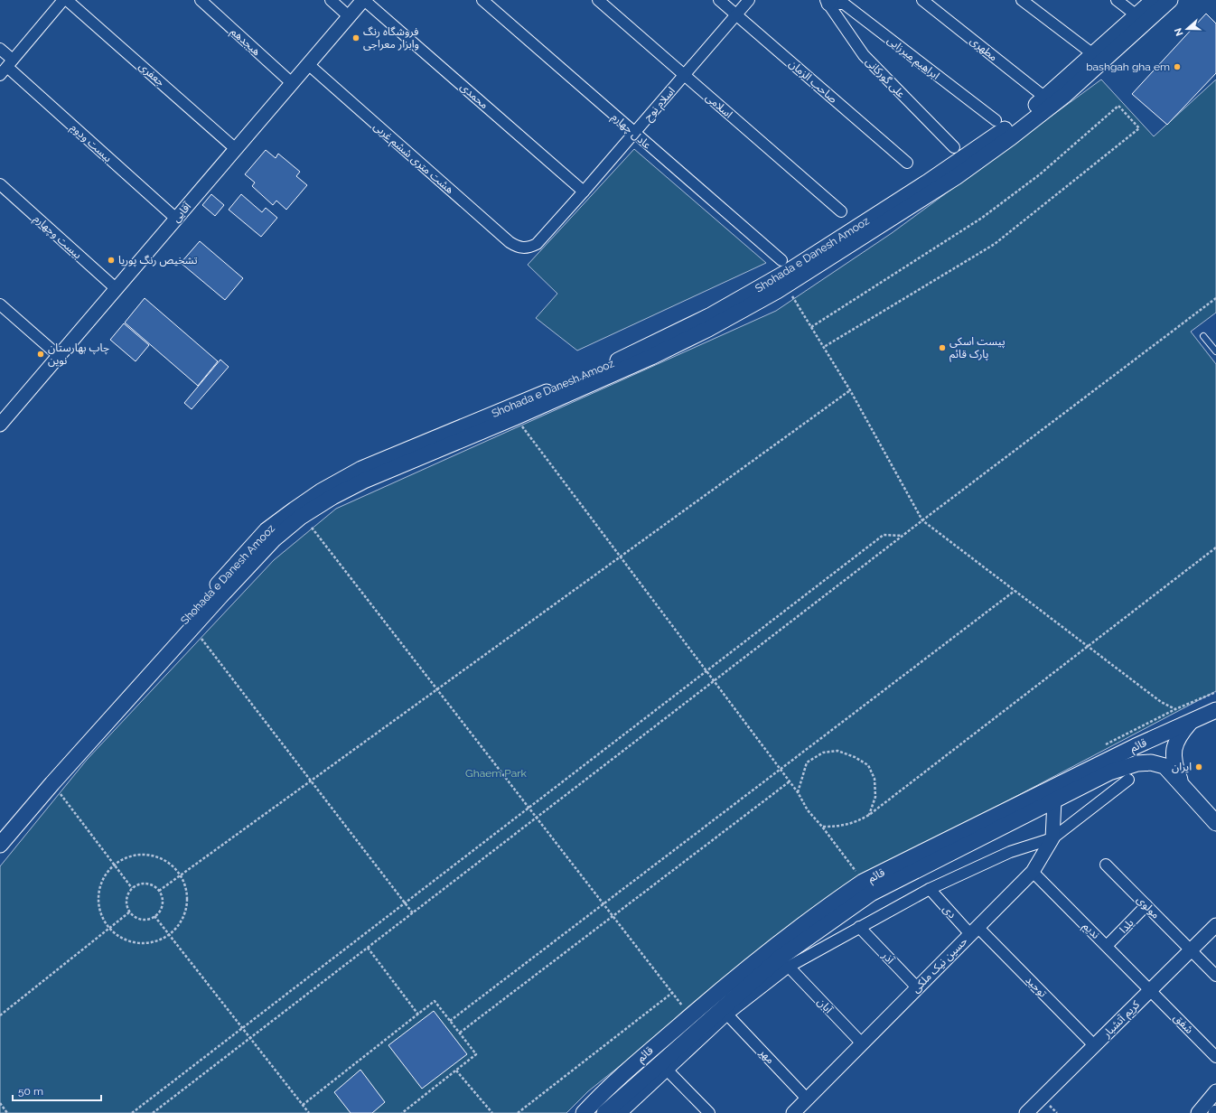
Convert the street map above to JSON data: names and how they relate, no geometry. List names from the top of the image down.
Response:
{
  "streets": {
    "main road": ["Shohada e Danesh Amooz", "قائم"],
    "street": [
      "هیجدهم",
      "مطهری",
      "ابراهیم میرزایی",
      "جعفری",
      "علی گورکانی",
      "صاحب الزمان",
      "محمدی",
      "اسلام نوح",
      "اسلامی",
      "عادل چهارم",
      "بیست ودوم",
      "هشت متری ششم غربی",
      "آقایی",
      "بیست وچهارم",
      "مولوی",
      "دی",
      "یلدا",
      "ندیم",
      "آذر",
      "حسین نیک ملکی",
      "توحید",
      "آبان",
      "کریم آتشبار",
      "شفق",
      "مهر"
    ]
  },
  "crossings": [
    ["هیجدهم", "آقایی"],
    ["مطهری", "Shohada e Danesh Amooz"],
    ["ابراهیم میرزایی", "علی گورکانی"],
    ["جعفری", "آقایی"],
    ["صاحب الزمان", "اسلام نوح"],
    ["محمدی", "اسلام نوح"],
    ["محمدی", "آقایی"],
    ["اسلام نوح", "اسلامی"],
    ["اسلام نوح", "عادل چهارم"],
    ["اسلام نوح", "هشت متری ششم غربی"],
    ["بیست ودوم", "آقایی"],
    ["هشت متری ششم غربی", "آقایی"],
    ["آقایی", "بیست وچهارم"],
    ["قائم", "حسین نیک ملکی"],
    ["مولوی", "یلدا"],
    ["مولوی", "کریم آتشبار"],
    ["دی", "حسین نیک ملکی"],
    ["دی", "توحید"],
    ["یلدا", "ندیم"],
    ["ندیم", "حسین نیک ملکی"],
    ["ندیم", "کریم آتشبار"],
    ["ندیم", "شفق"],
    ["آذر", "حسین نیک ملکی"],
    ["حسین نیک ملکی", "توحید"],
    ["حسین نیک ملکی", "آبان"],
    ["حسین نیک ملکی", "مهر"],
    ["توحید", "کریم آتشبار"],
    ["کریم آتشبار", "شفق"]
  ],
  "parks": ["Ghaem Park"],
  "places": [
    "فروشگاه رنگ وابزار معراجی",
    "bashgah gha em",
    "تشخیص رنگ پوریا",
    "پیست اسکی پارک قائم",
    "چاپ بهارستان نوين",
    "ایران"
  ],
  "scale_bar": "50 m",
  "north": "left"
}
